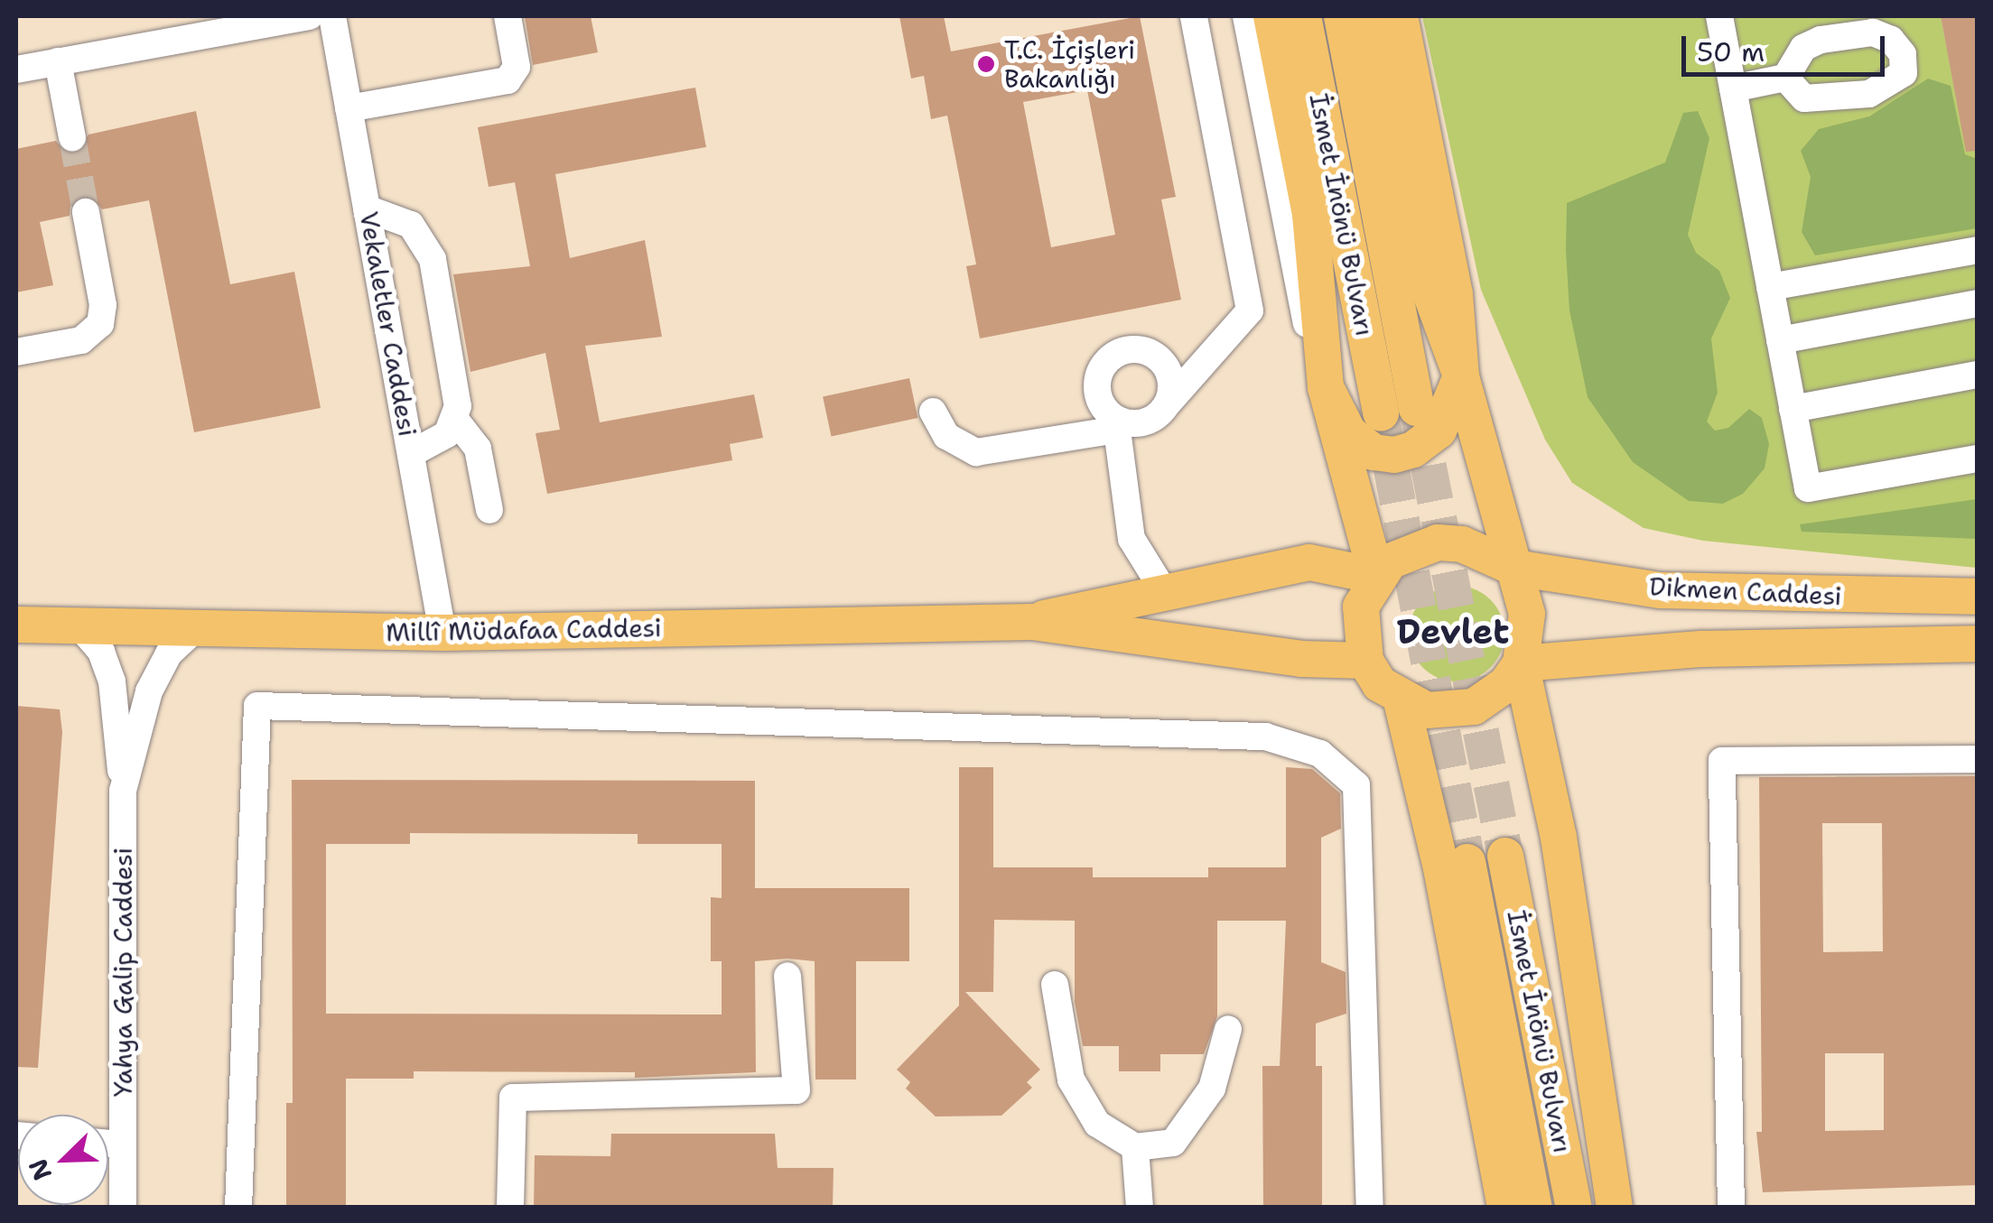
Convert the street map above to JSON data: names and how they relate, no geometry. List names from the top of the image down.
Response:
{
  "streets": {
    "main road": ["İsmet İnönü Bulvarı", "Dikmen Caddesi", "Millî Müdafaa Caddesi"],
    "street": ["Vekaletler Caddesi", "Yahya Galip Caddesi"]
  },
  "crossings": [
    ["Vekaletler Caddesi", "Millî Müdafaa Caddesi"],
    ["Dikmen Caddesi", "Millî Müdafaa Caddesi"],
    ["Millî Müdafaa Caddesi", "Yahya Galip Caddesi"]
  ],
  "districts": ["Devlet"],
  "places": ["T.C. İçişleri Bakanlığı"],
  "scale_bar": "50 m",
  "north": "bottom left"
}
